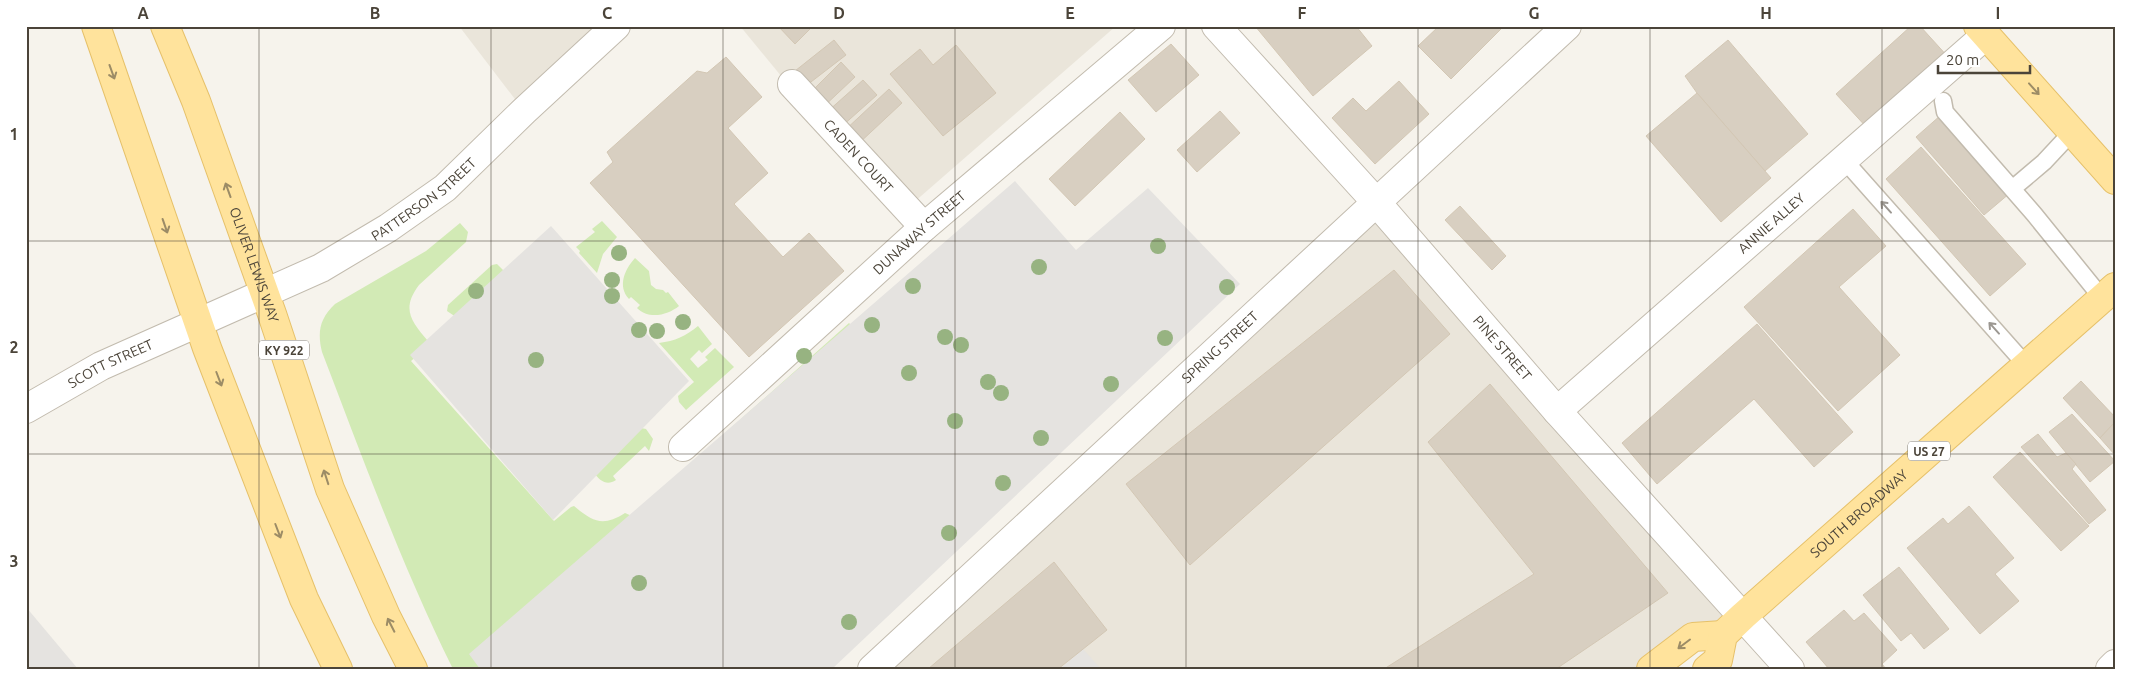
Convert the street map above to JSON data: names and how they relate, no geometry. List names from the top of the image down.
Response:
{
  "streets": {
    "main road": [
      "OLIVER LEWIS WAY",
      "KY 922",
      "US 27",
      "SOUTH BROADWAY"
    ],
    "street": [
      "CADEN COURT",
      "PATTERSON STREET",
      "ANNIE ALLEY",
      "DUNAWAY STREET",
      "SPRING STREET",
      "PINE STREET",
      "SCOTT STREET"
    ]
  },
  "crossings": [
    ["CADEN COURT", "DUNAWAY STREET"],
    ["PATTERSON STREET", "OLIVER LEWIS WAY"],
    ["PATTERSON STREET", "SCOTT STREET"],
    ["ANNIE ALLEY", "PINE STREET"],
    ["SPRING STREET", "PINE STREET"],
    ["PINE STREET", "SOUTH BROADWAY"]
  ],
  "scale_bar": "20 m",
  "grid": {
    "columns": [
      "A",
      "B",
      "C",
      "D",
      "E",
      "F",
      "G",
      "H",
      "I"
    ],
    "rows": ["1", "2", "3"]
  }
}
